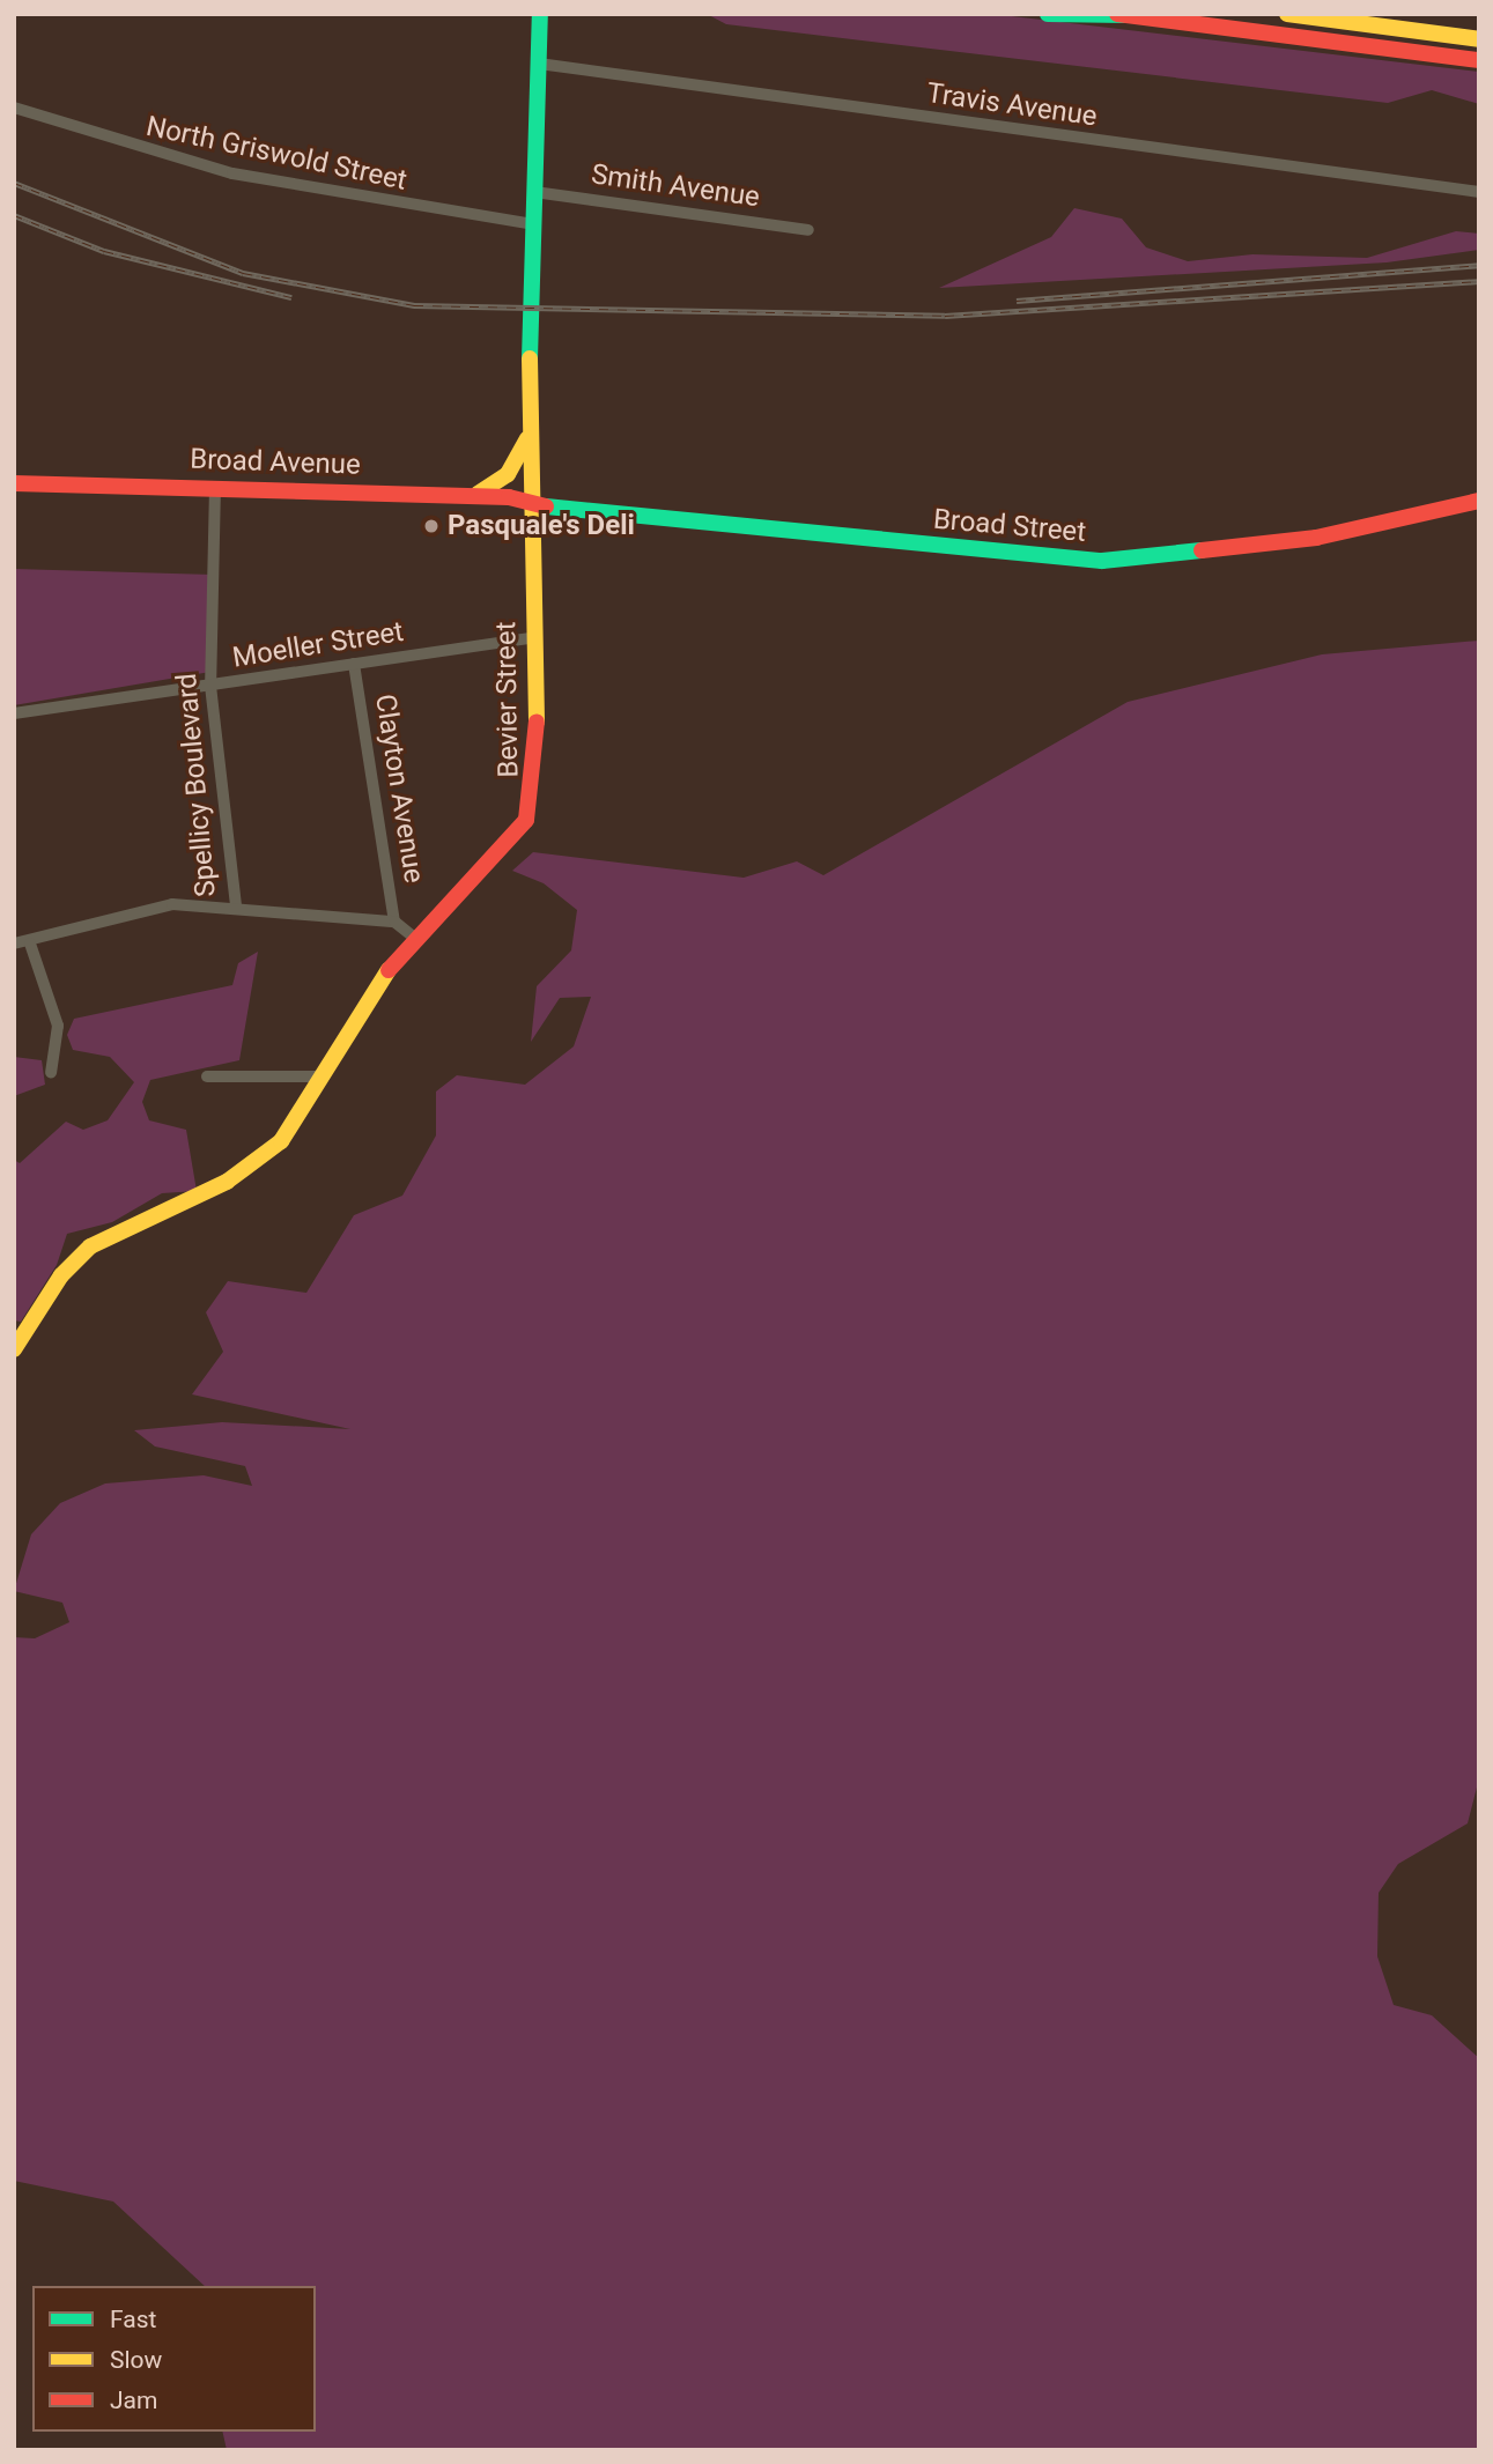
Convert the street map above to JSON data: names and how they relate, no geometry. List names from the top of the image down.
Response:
{
  "streets": {
    "street": [
      "Travis Avenue",
      "North Griswold Street",
      "Smith Avenue",
      "Broad Avenue",
      "Broad Street",
      "Moeller Street",
      "Bevier Street",
      "Spellicy Boulevard",
      "Clayton Avenue"
    ]
  },
  "crossings": [
    ["Travis Avenue", "Bevier Street"],
    ["North Griswold Street", "Bevier Street"],
    ["Smith Avenue", "Bevier Street"],
    ["Broad Avenue", "Broad Street"],
    ["Broad Avenue", "Bevier Street"],
    ["Broad Avenue", "Spellicy Boulevard"],
    ["Broad Street", "Bevier Street"],
    ["Moeller Street", "Bevier Street"],
    ["Moeller Street", "Spellicy Boulevard"],
    ["Moeller Street", "Clayton Avenue"]
  ],
  "places": ["Pasquale's Deli"],
  "legend": ["Fast", "Slow", "Jam"]
}
